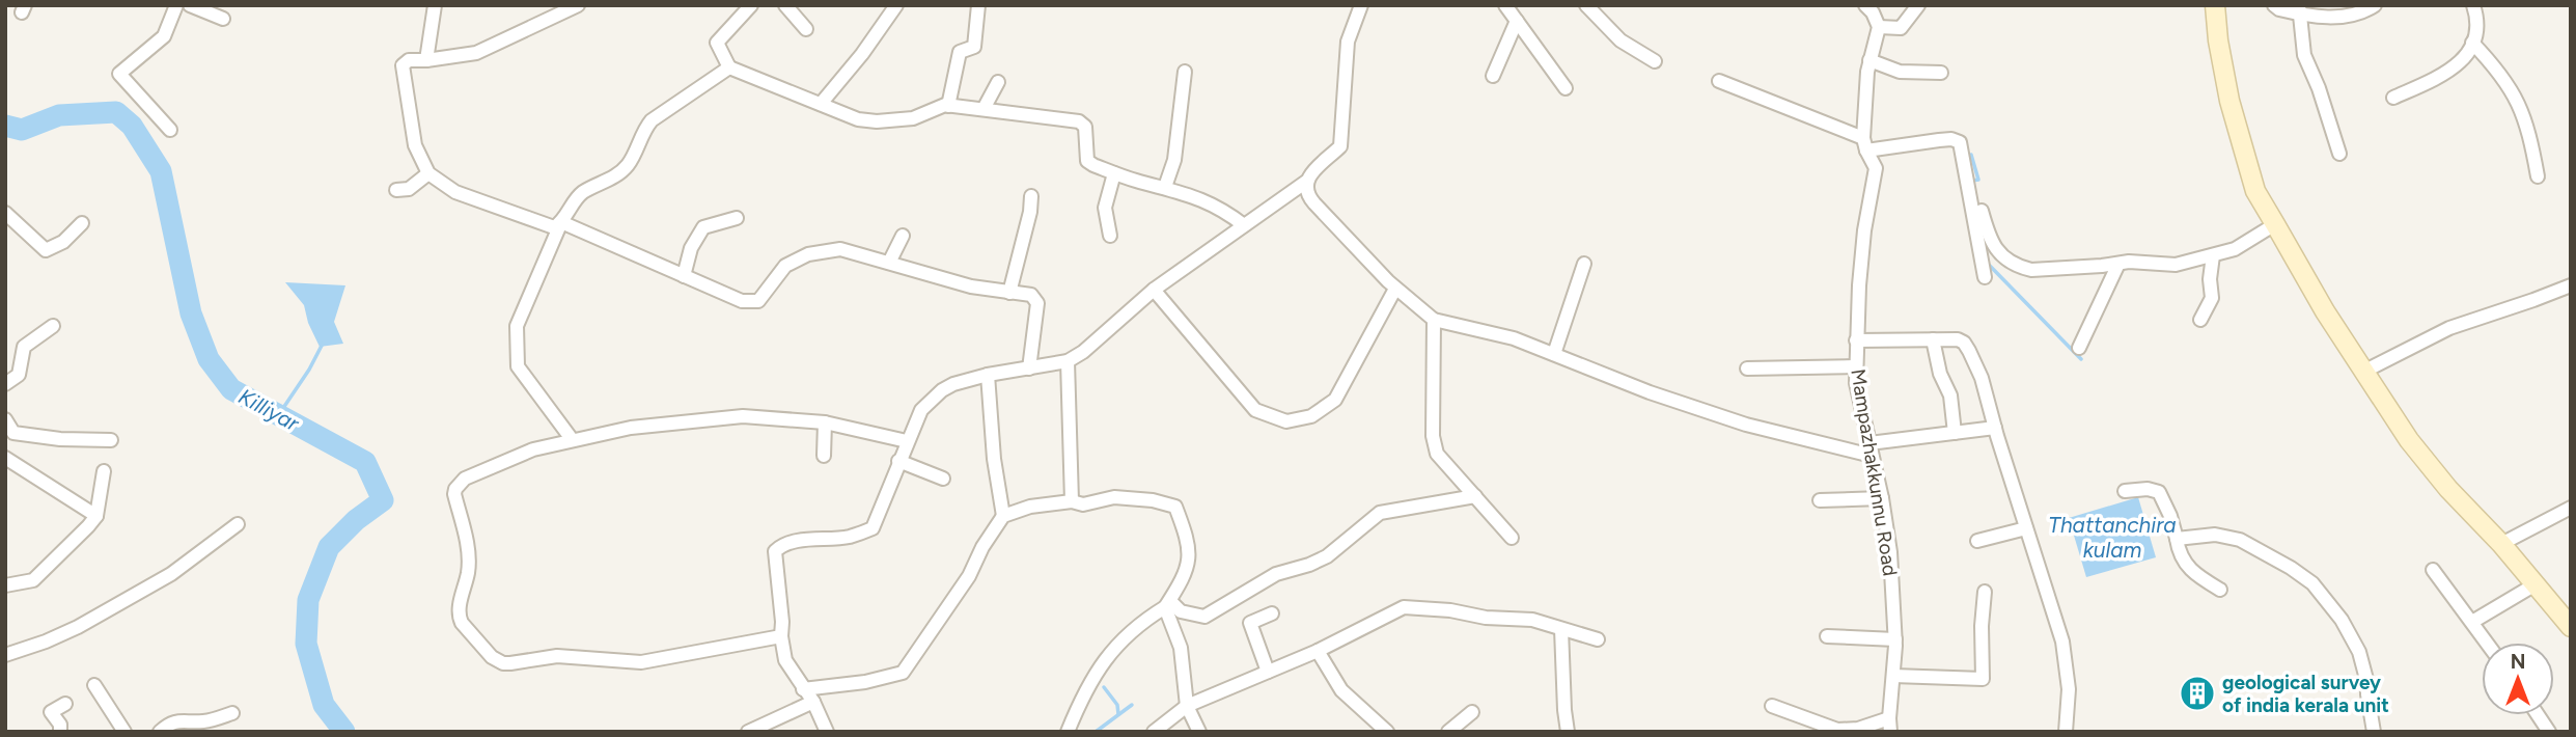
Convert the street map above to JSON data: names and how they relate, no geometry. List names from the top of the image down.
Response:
{
  "streets": {
    "street": ["Mampazhakkunnu Road"]
  },
  "water": ["Killiyar", "Thattanchira kulam"],
  "places": {
    "building": ["geological survey of india kerala unit"]
  },
  "north": "top"
}
